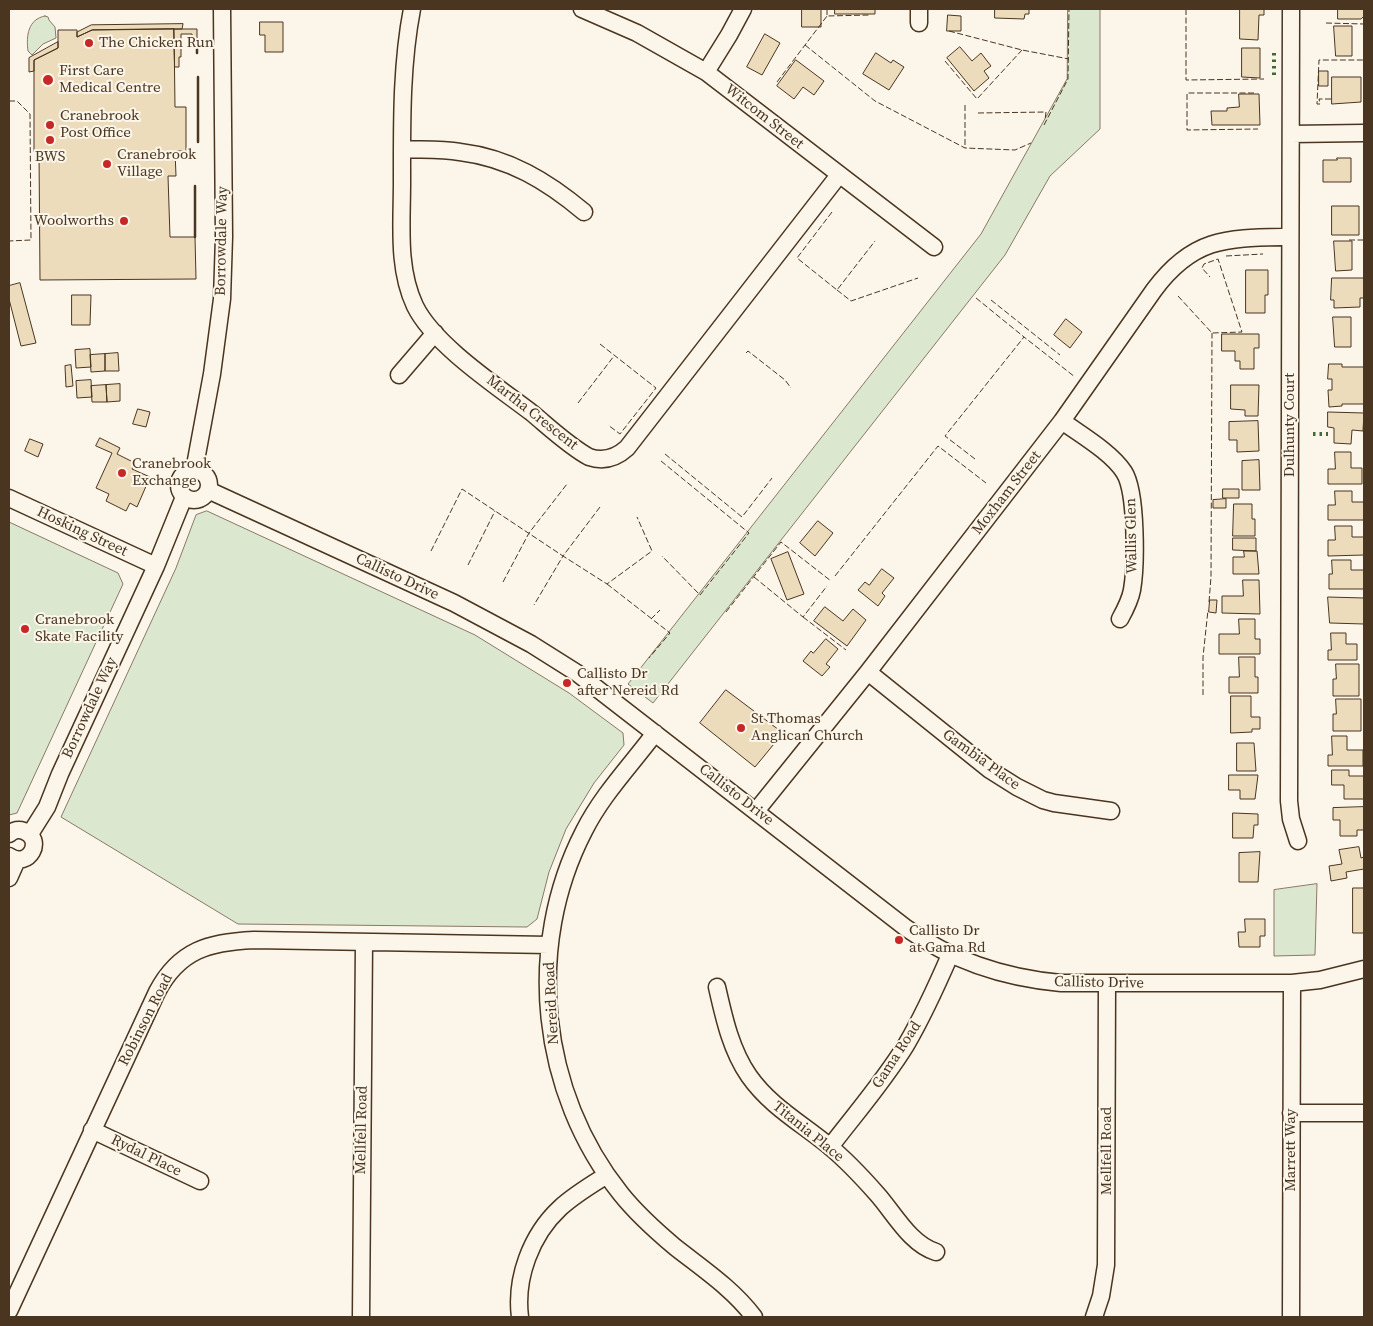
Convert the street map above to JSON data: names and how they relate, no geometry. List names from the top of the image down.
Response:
{
  "streets": {
    "street": [
      "Witcom Street",
      "Borrowdale Way",
      "Martha Crescent",
      "Dulhunty Court",
      "Moxham Street",
      "Hosking Street",
      "Wallis Glen",
      "Callisto Drive",
      "Gambia Place",
      "Nereid Road",
      "Robinson Road",
      "Gama Road",
      "Mellfell Road",
      "Titania Place",
      "Marrett Way",
      "Rydal Place"
    ]
  },
  "crossings": [
    ["Witcom Street", "Martha Crescent"],
    ["Borrowdale Way", "Hosking Street"],
    ["Borrowdale Way", "Callisto Drive"],
    ["Dulhunty Court", "Moxham Street"],
    ["Moxham Street", "Wallis Glen"],
    ["Moxham Street", "Callisto Drive"],
    ["Moxham Street", "Gambia Place"],
    ["Callisto Drive", "Nereid Road"],
    ["Callisto Drive", "Gama Road"],
    ["Callisto Drive", "Mellfell Road"],
    ["Callisto Drive", "Marrett Way"],
    ["Nereid Road", "Robinson Road"],
    ["Robinson Road", "Mellfell Road"],
    ["Robinson Road", "Rydal Place"],
    ["Gama Road", "Titania Place"]
  ],
  "places": [
    "The Chicken Run",
    "First Care Medical Centre",
    "Cranebrook Post Office",
    "BWS",
    "Cranebrook Village",
    "Woolworths",
    "Cranebrook Exchange",
    "Cranebrook Skate Facility",
    "Callisto Dr after Nereid Rd",
    "St Thomas Anglican Church",
    "Callisto Dr at Gama Rd"
  ]
}
